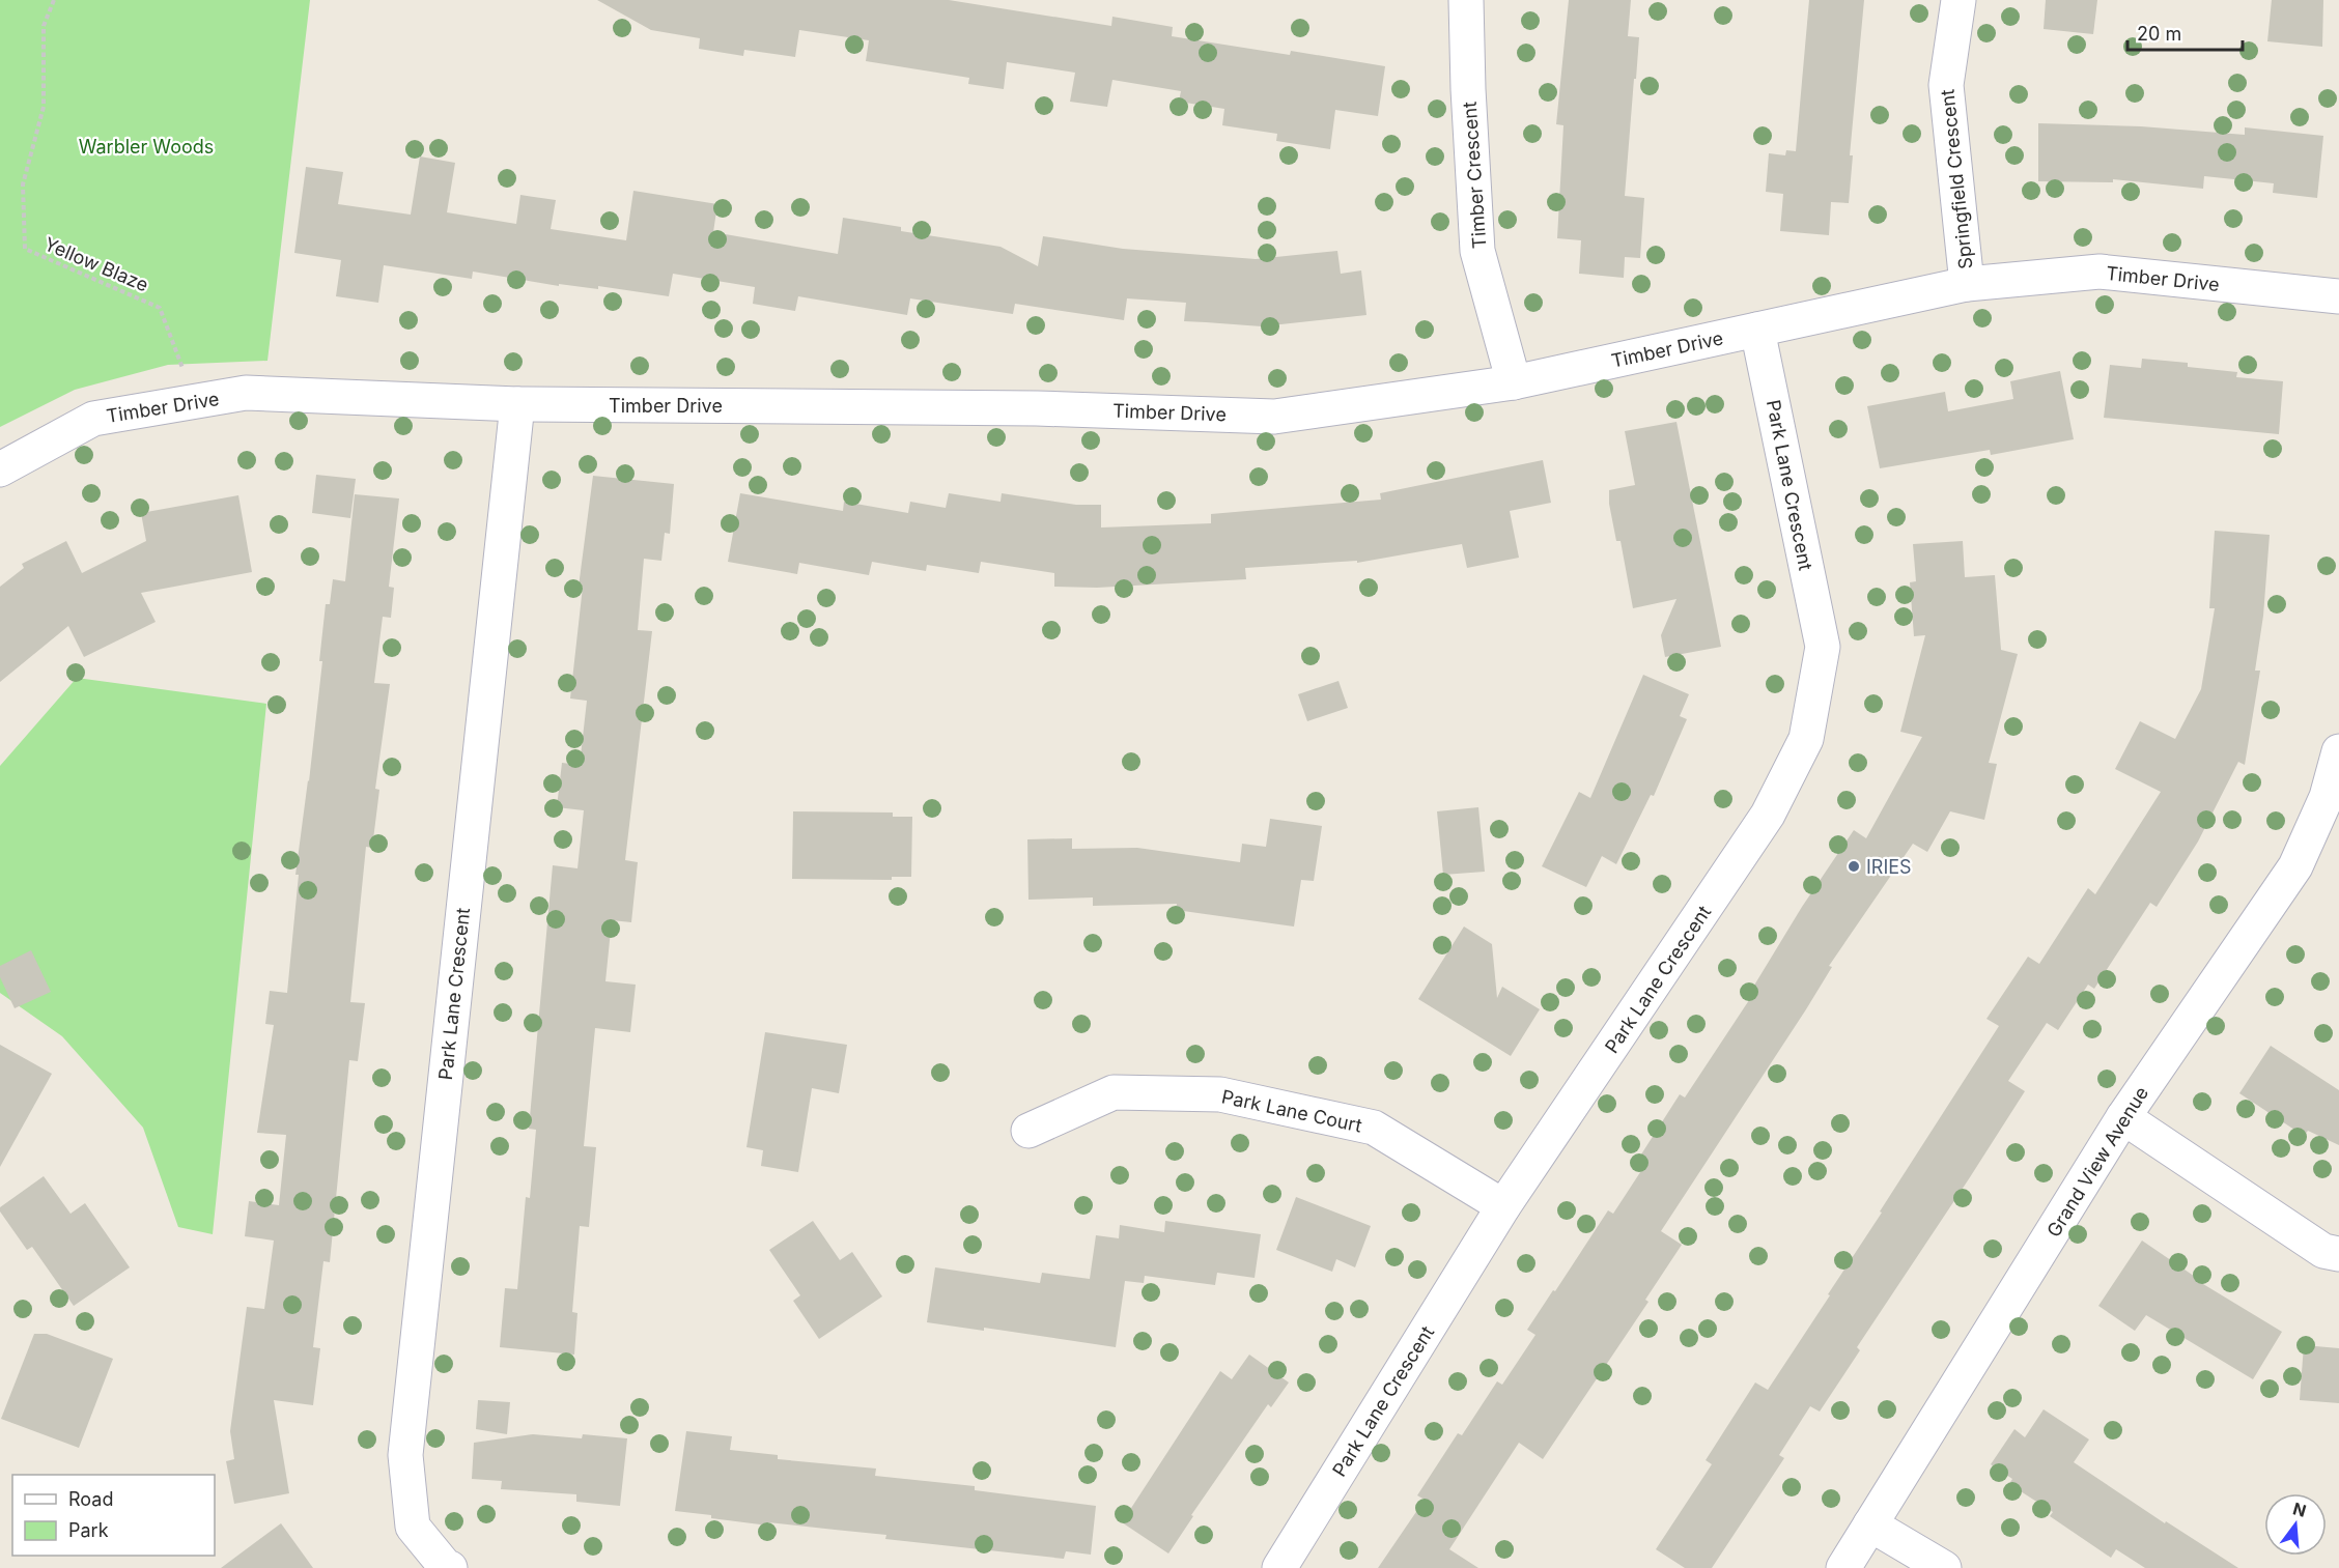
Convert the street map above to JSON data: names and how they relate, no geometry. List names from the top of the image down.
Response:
{
  "streets": {
    "street": [
      "Timber Crescent",
      "Springfield Crescent",
      "Timber Drive",
      "Park Lane Crescent",
      "Park Lane Court",
      "Grand View Avenue"
    ],
    "path": ["Yellow Blaze"]
  },
  "crossings": [
    ["Timber Crescent", "Timber Drive"],
    ["Springfield Crescent", "Timber Drive"],
    ["Yellow Blaze", "Timber Drive"],
    ["Timber Drive", "Park Lane Crescent"],
    ["Park Lane Crescent", "Park Lane Court"]
  ],
  "parks": ["Warbler Woods"],
  "places": ["IRIES"],
  "legend": ["Road", "Park"],
  "scale_bar": "20 m",
  "north": "top"
}
